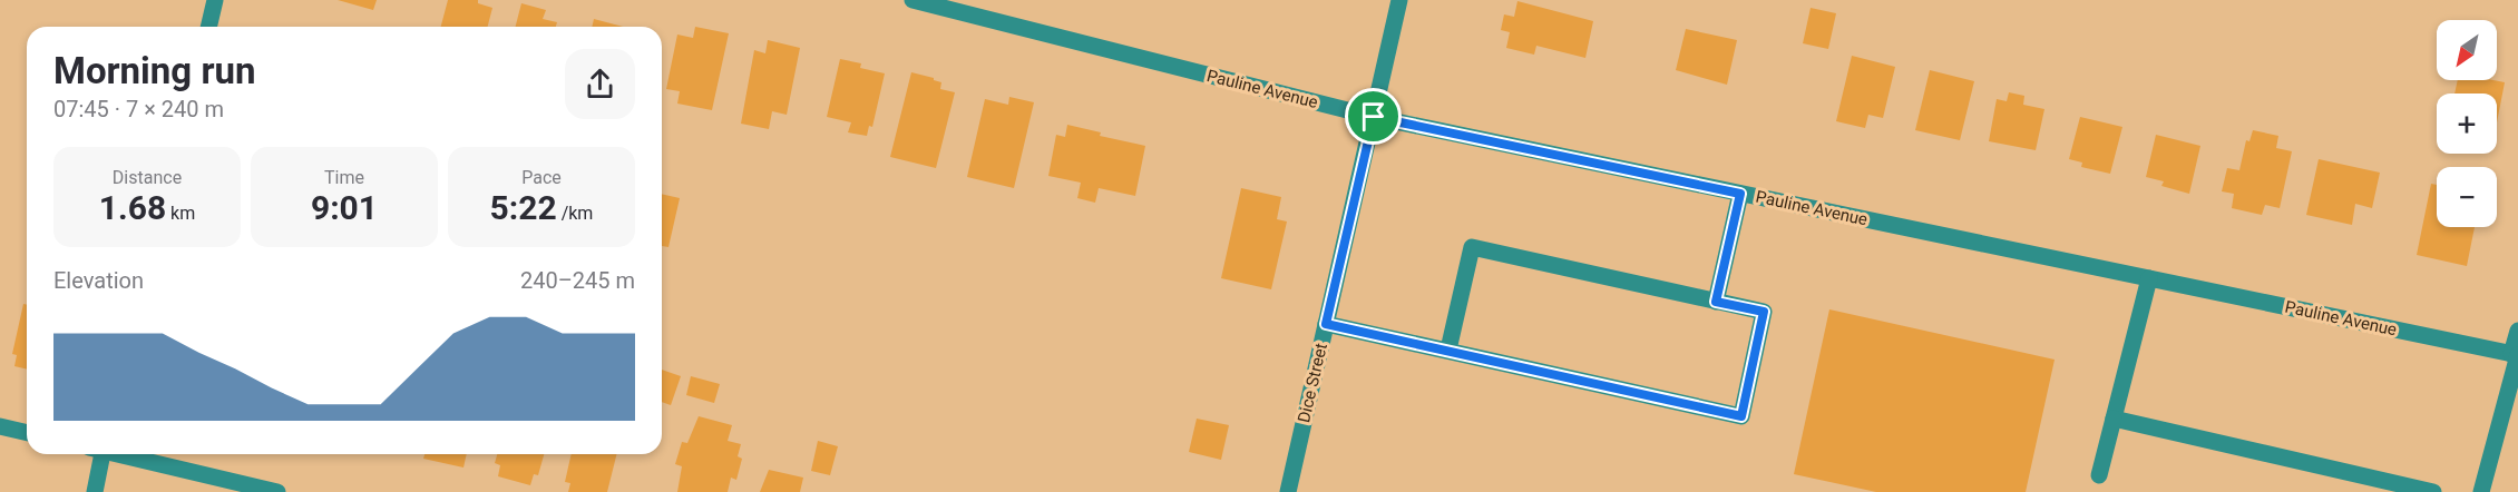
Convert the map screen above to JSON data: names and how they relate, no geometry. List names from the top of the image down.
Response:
{
  "streets": {
    "street": ["Pauline Avenue", "Dice Street"]
  },
  "crossings": [
    ["Pauline Avenue", "Dice Street"]
  ],
  "north": "bottom left",
  "page": {
    "map_buttons": ["+", "−"],
    "heading": ["Morning run", "07:45 · 7 × 240 m"],
    "stats": [
      ["Distance", "1.68 km"],
      ["Time", "9:01"],
      ["Pace", "5:22 /km"]
    ],
    "chart": ["Elevation", "240–245 m"]
  }
}
